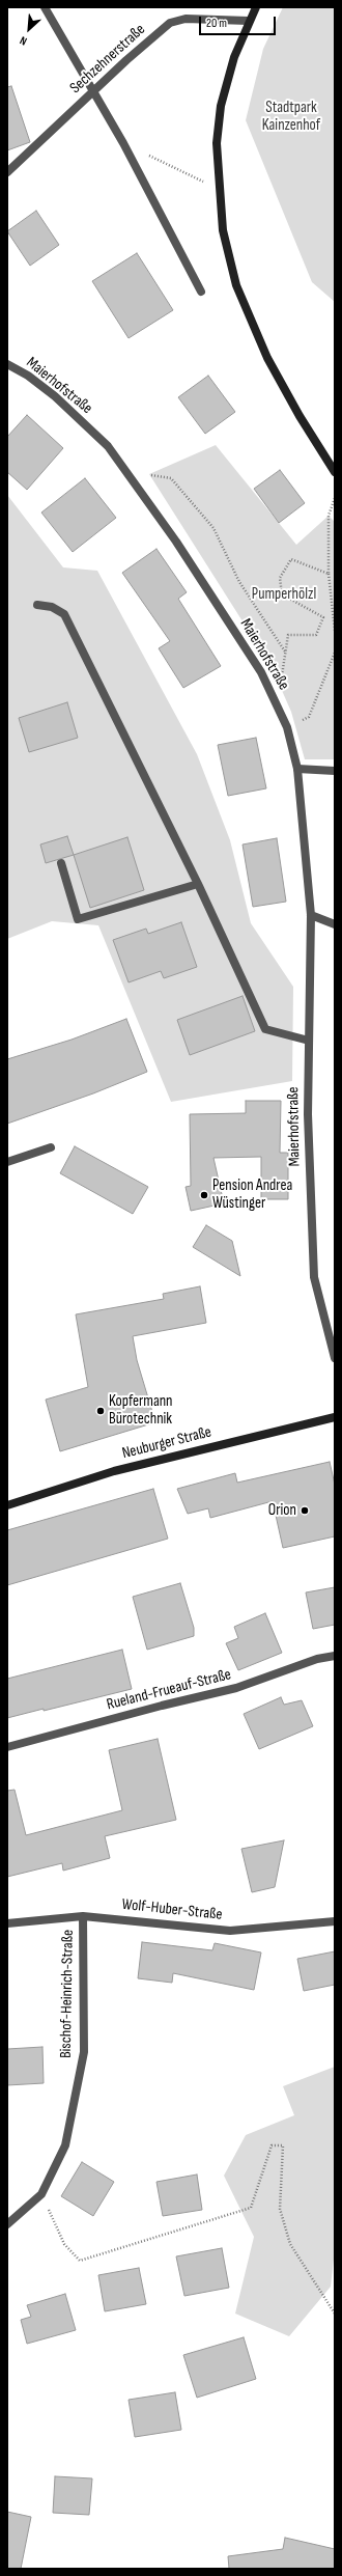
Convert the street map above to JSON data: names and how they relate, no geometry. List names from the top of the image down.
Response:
{
  "streets": {
    "street": [
      "Sechzehnerstraße",
      "Maierhofstraße",
      "Neuburger Straße",
      "Rueland-Frueauf-Straße",
      "Wolf-Huber-Straße",
      "Bischof-Heinrich-Straße"
    ]
  },
  "crossings": [
    ["Wolf-Huber-Straße", "Bischof-Heinrich-Straße"]
  ],
  "parks": ["Stadtpark Kainzenhof", "Pumperhölzl"],
  "places": ["Pension Andrea Wüstinger", "Kopfermann Bürotechnik", "Orion"],
  "scale_bar": "20 m",
  "north": "bottom left"
}
